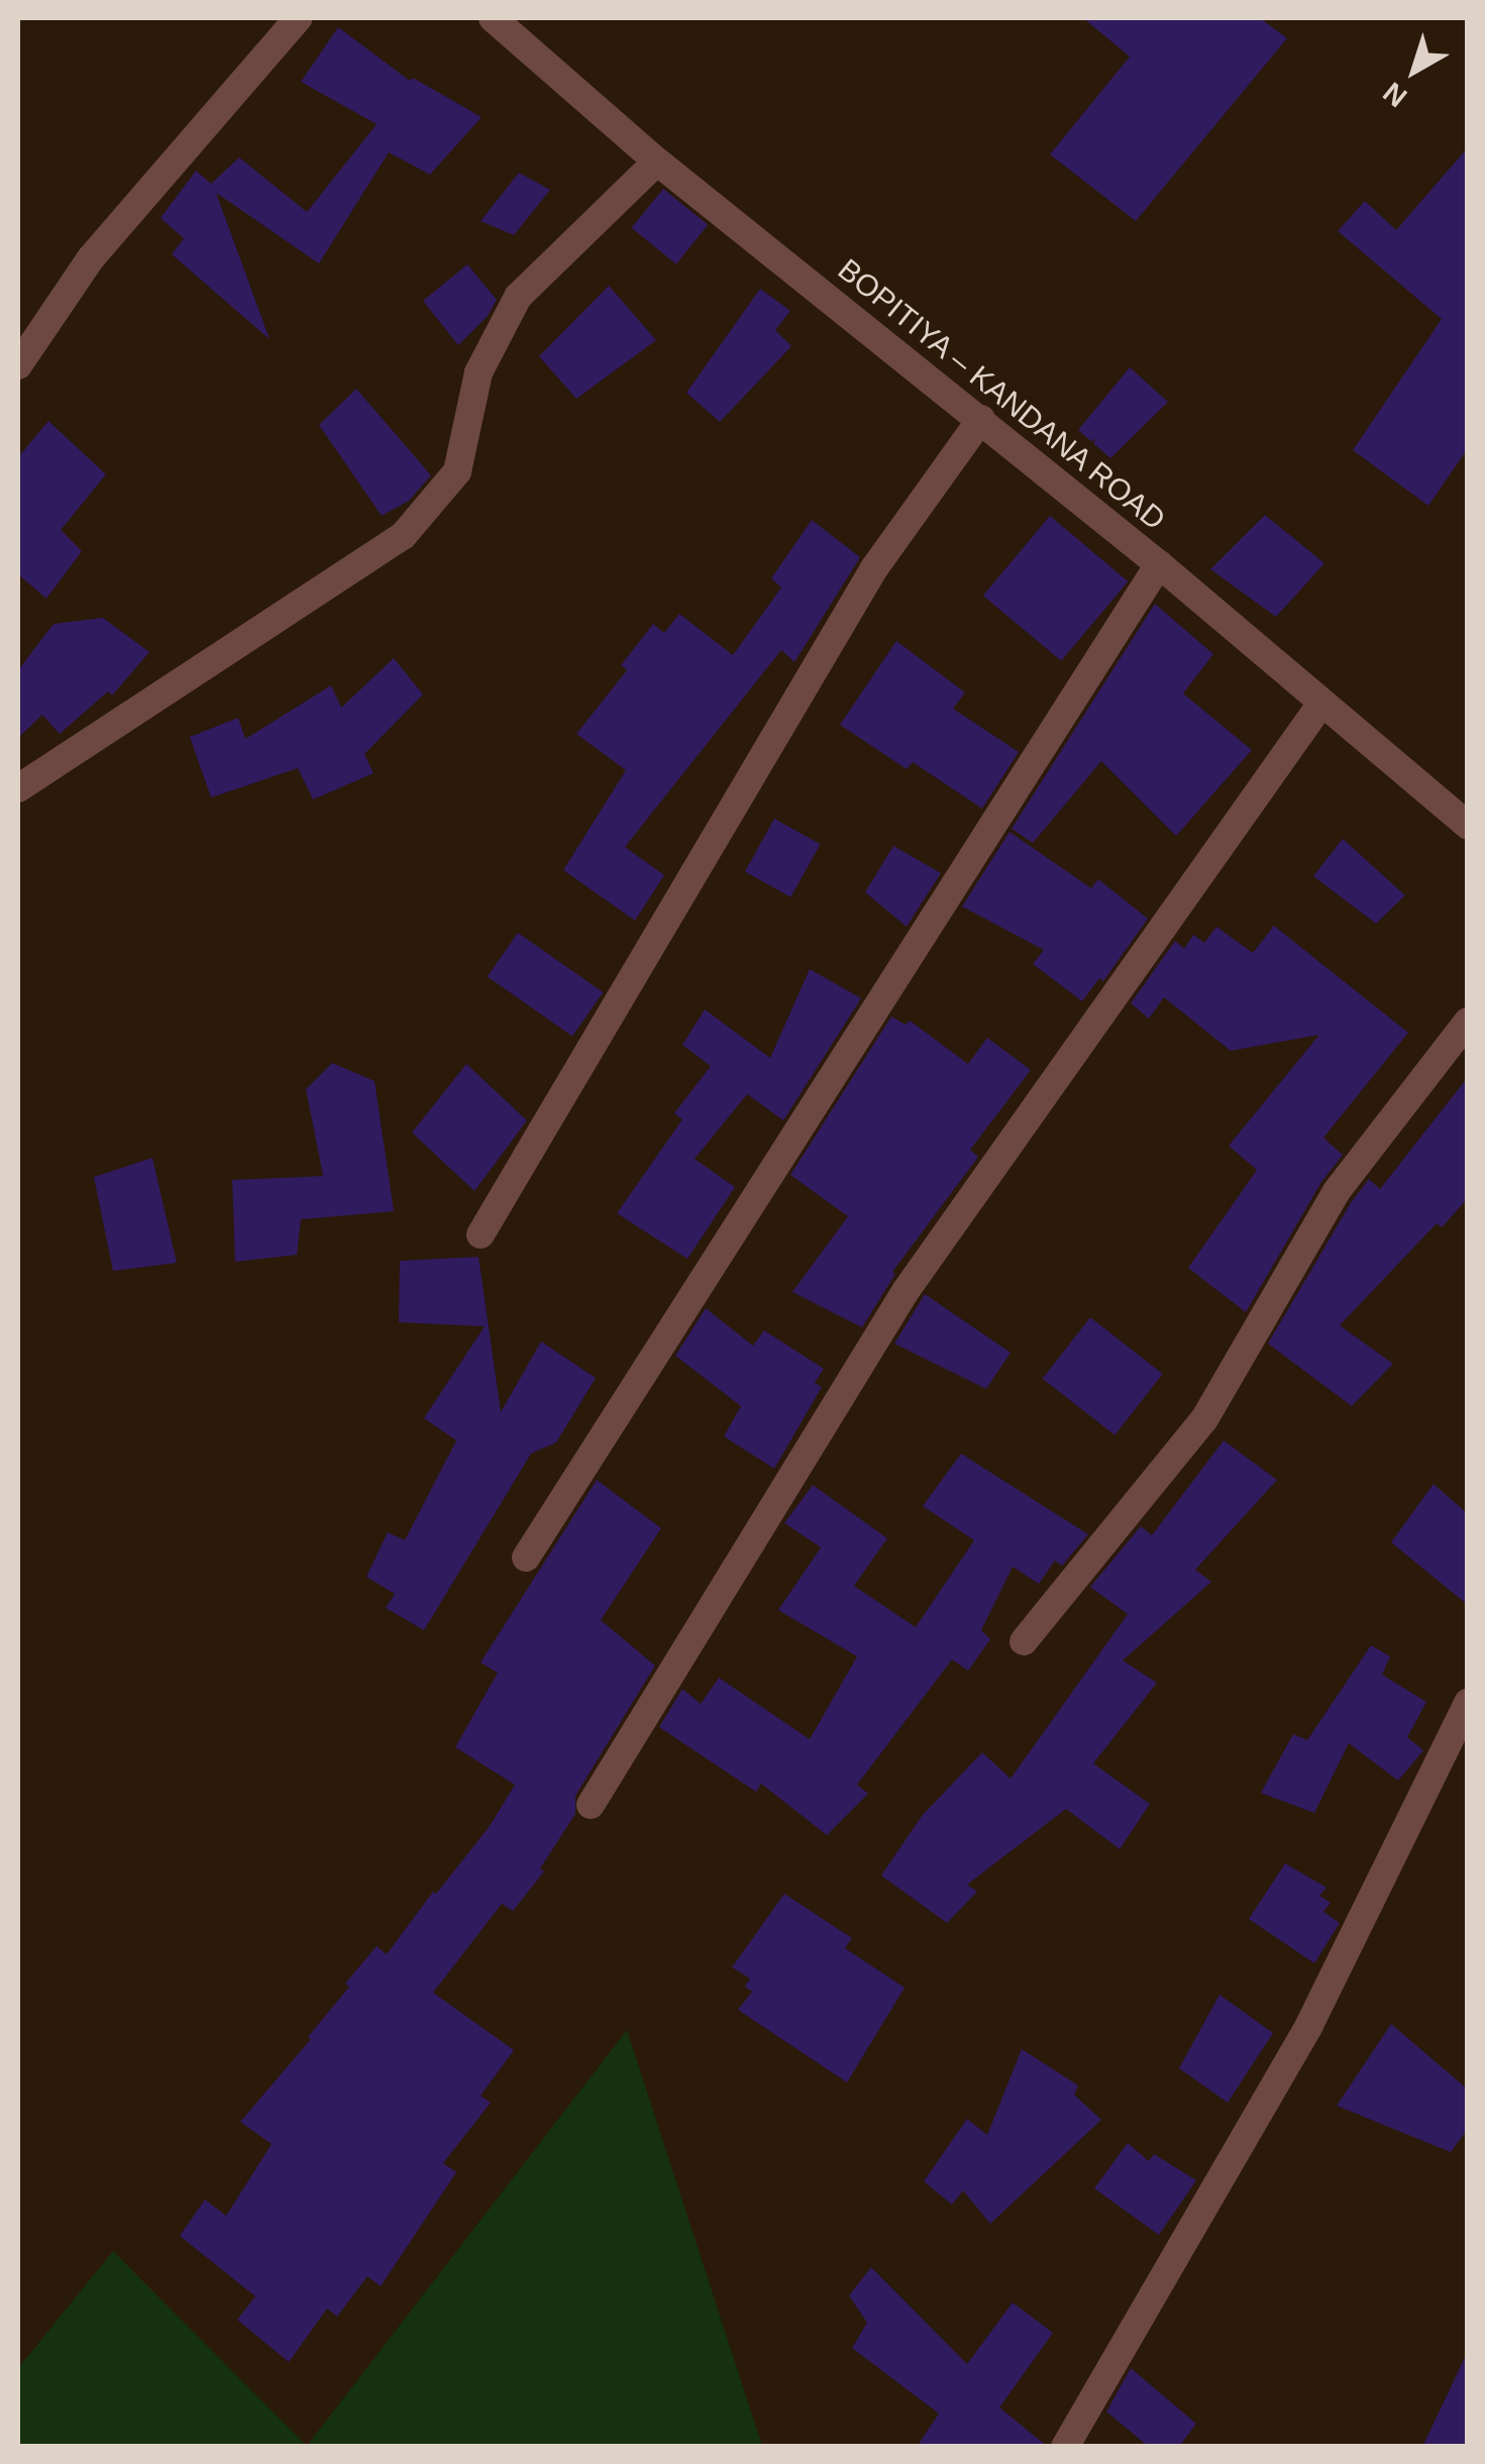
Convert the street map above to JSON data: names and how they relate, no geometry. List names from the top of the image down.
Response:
{
  "streets": {
    "street": ["BOPITIYA – KANDANA ROAD"]
  },
  "north": "bottom left"
}
